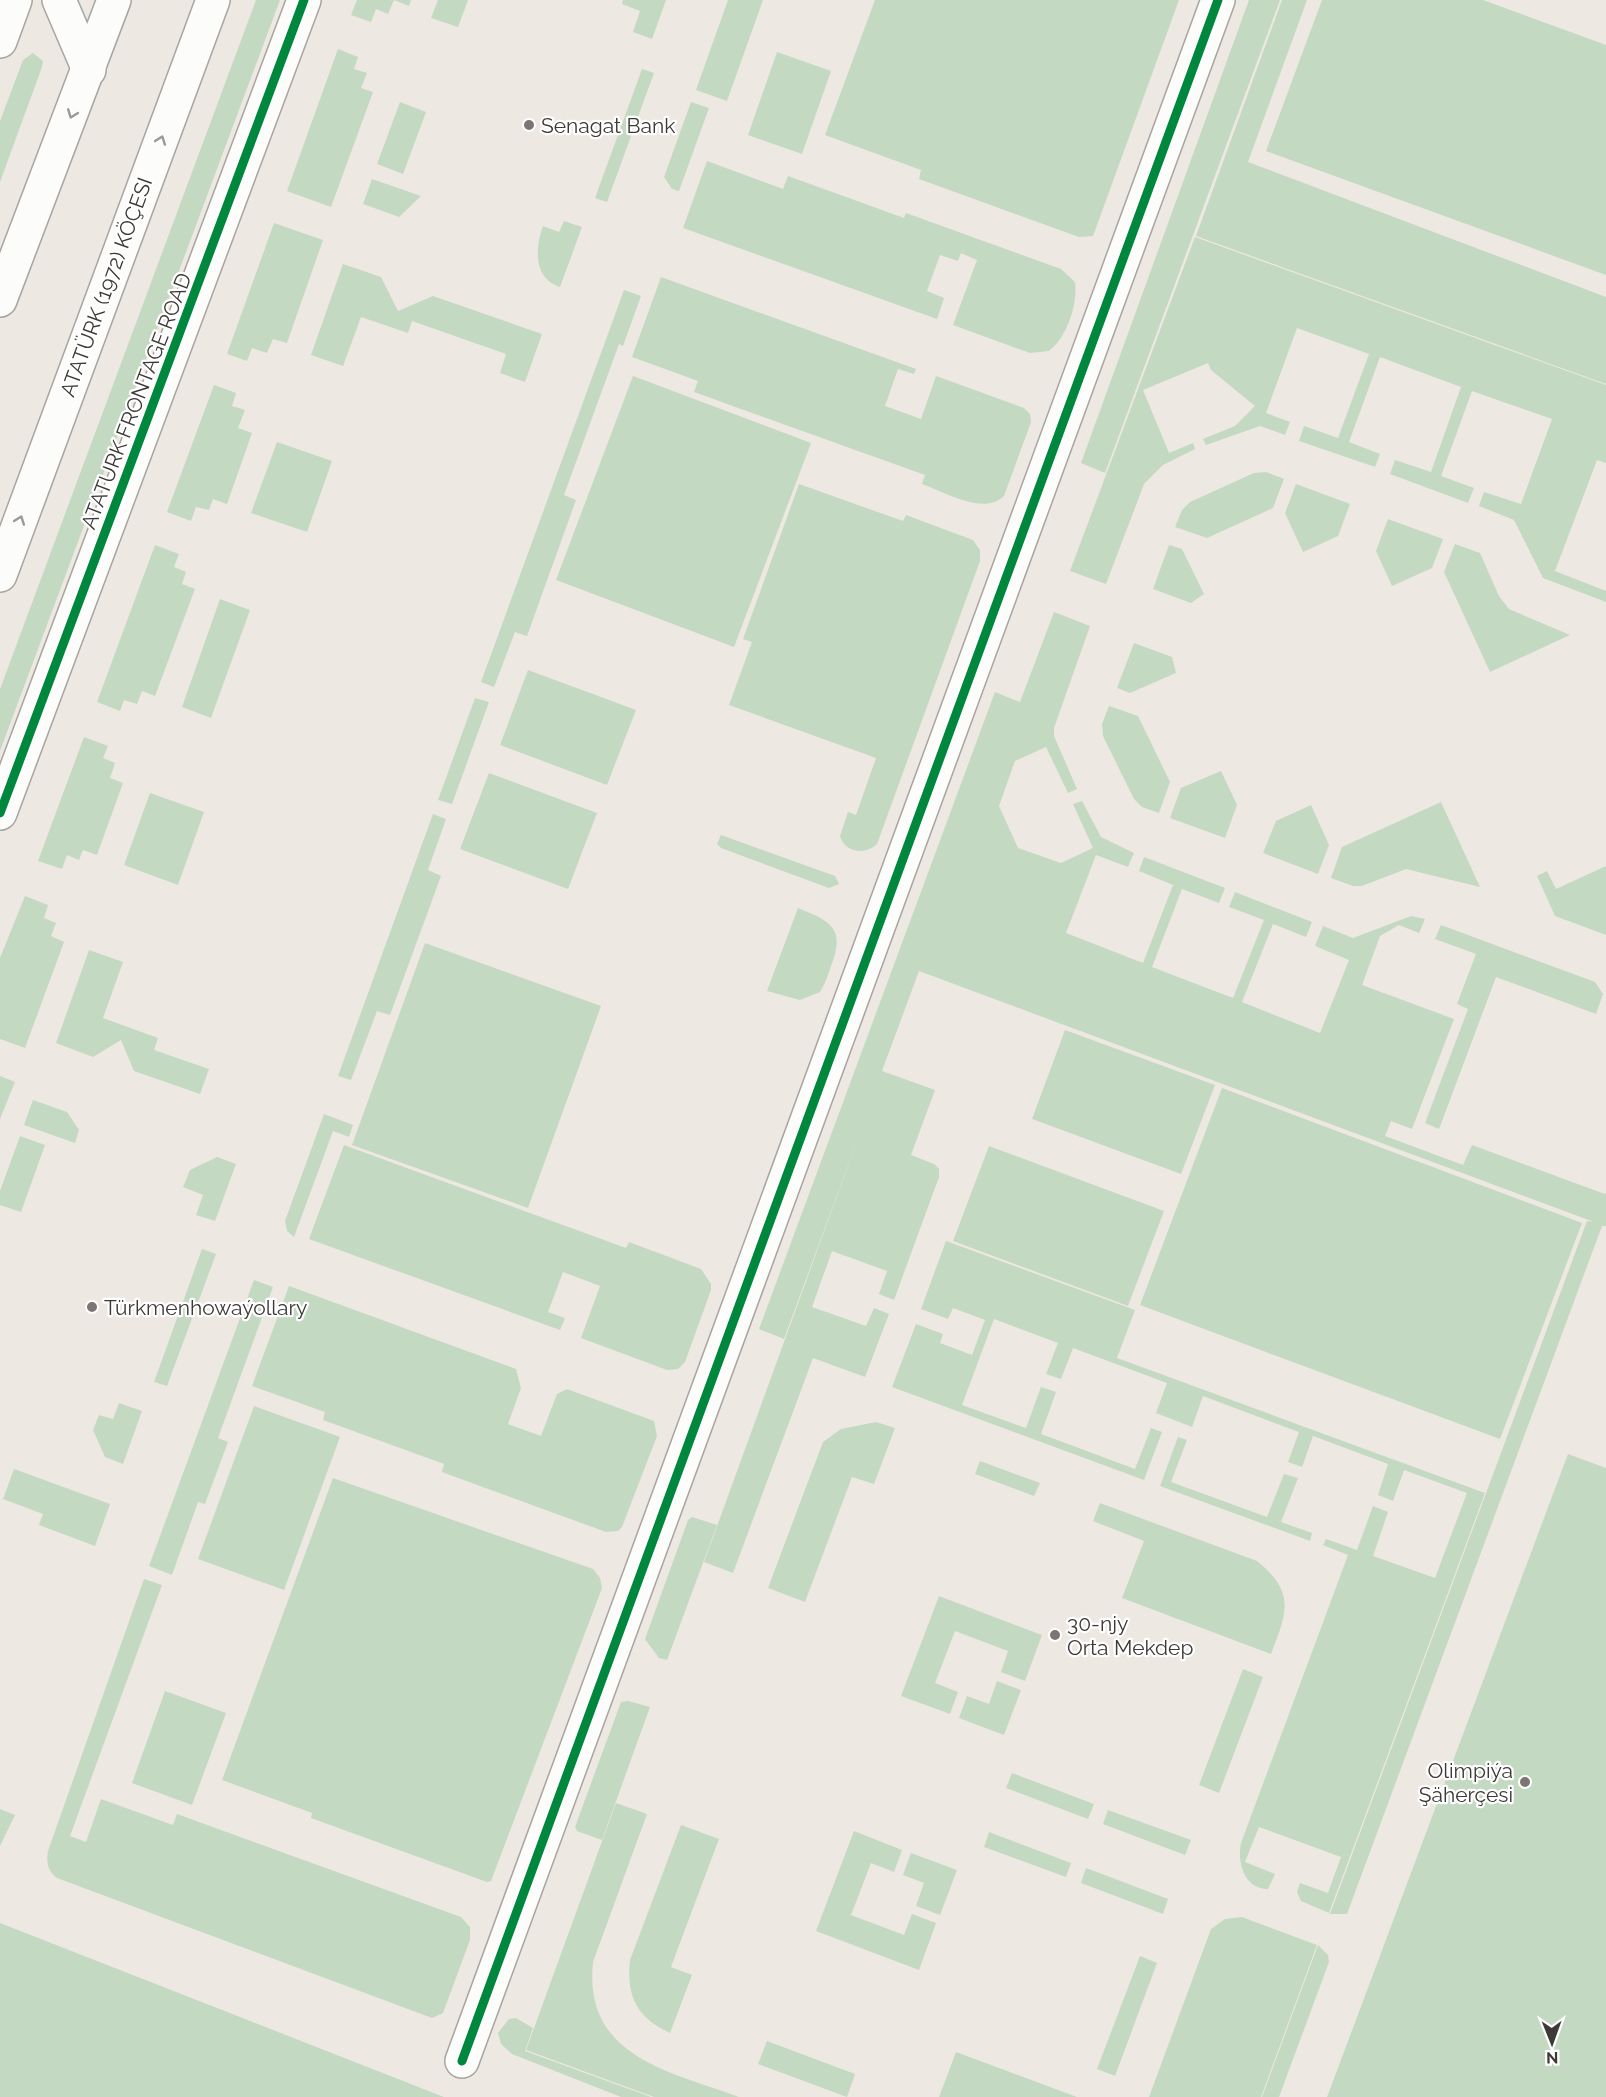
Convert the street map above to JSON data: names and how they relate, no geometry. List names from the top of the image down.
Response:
{
  "streets": {
    "street": ["ATATÜRK (1972) KÖÇESI", "ATATURK FRONTAGE ROAD"]
  },
  "places": [
    "Senagat Bank",
    "Türkmenhowaýollary",
    "30-njy Orta Mekdep",
    "Olimpiýa Şäherçesi"
  ],
  "north": "bottom"
}
